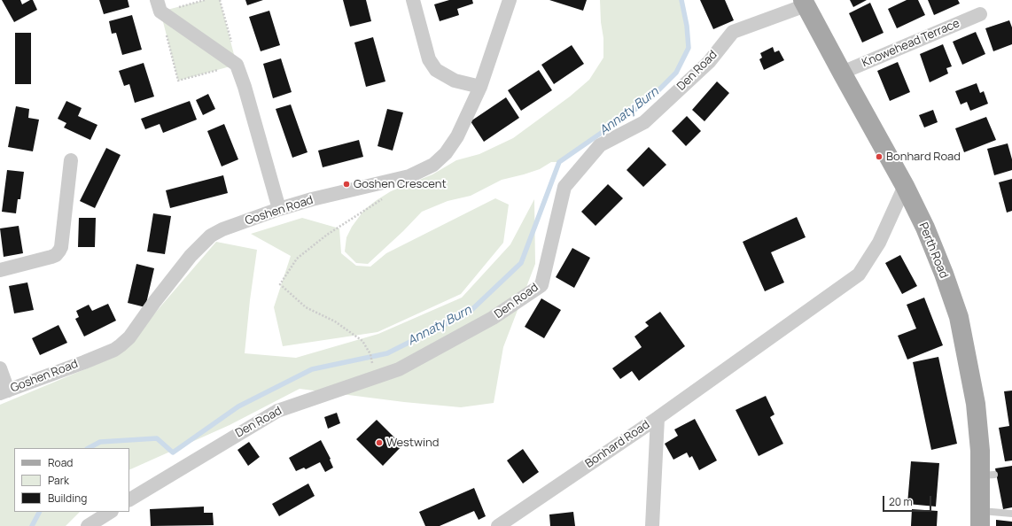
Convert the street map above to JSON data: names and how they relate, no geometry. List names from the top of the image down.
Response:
{
  "streets": {
    "main road": ["Perth Road"],
    "street": [
      "Knowehead Terrace",
      "Den Road",
      "Goshen Road",
      "Bonhard Road"
    ]
  },
  "crossings": [
    ["Knowehead Terrace", "Perth Road"],
    ["Den Road", "Perth Road"],
    ["Perth Road", "Bonhard Road"]
  ],
  "water": ["Annaty Burn"],
  "places": ["Bonhard Road", "Goshen Crescent", "Westwind"],
  "legend": ["Road", "Park", "Building"],
  "scale_bar": "20 m"
}
